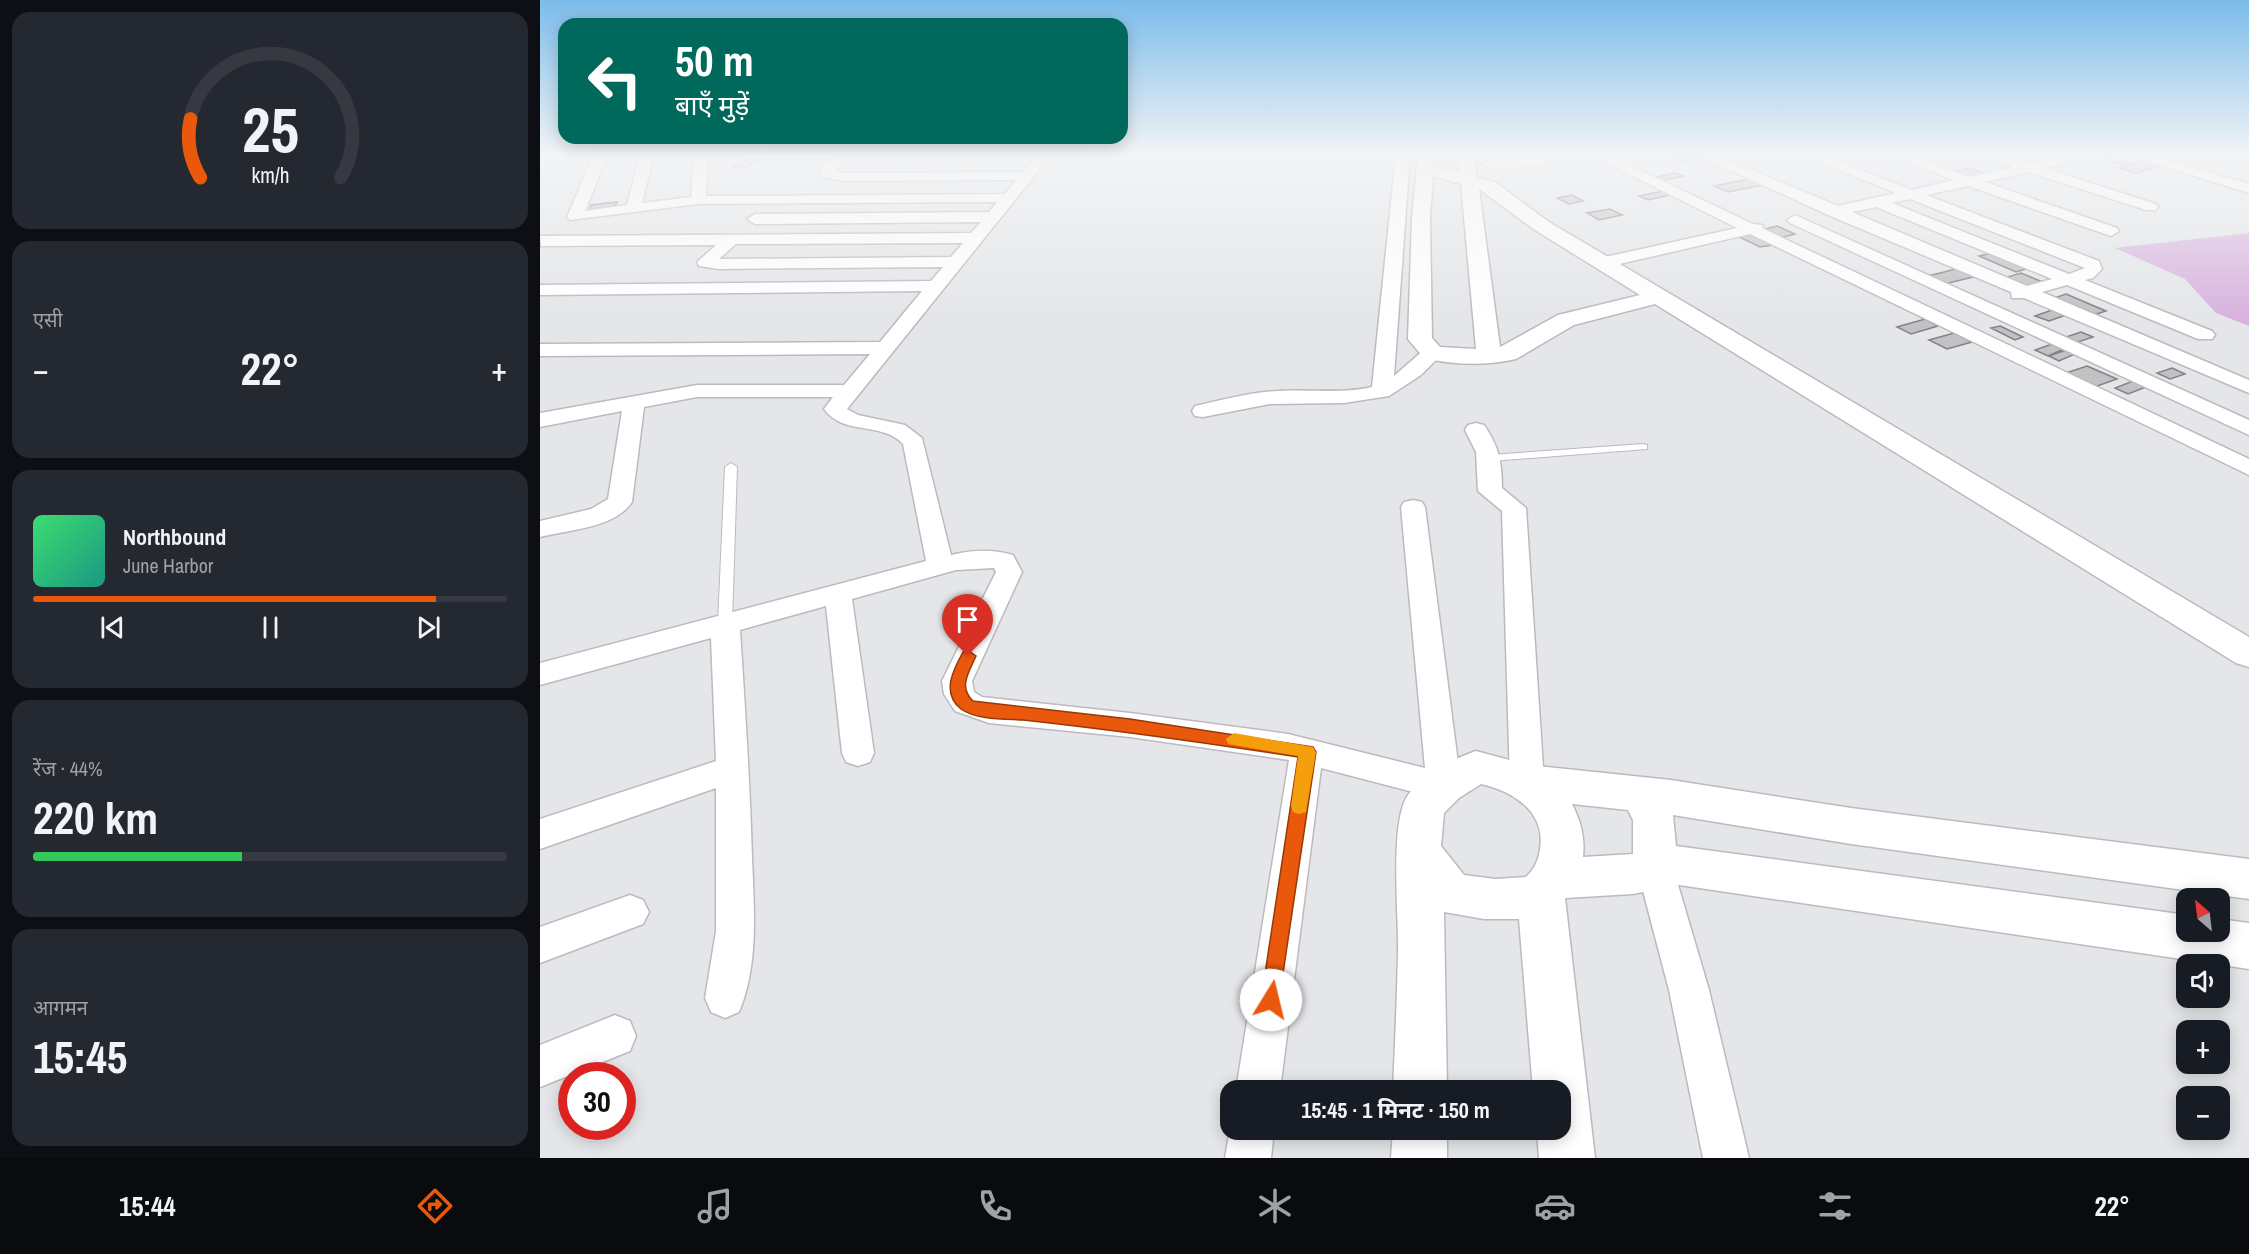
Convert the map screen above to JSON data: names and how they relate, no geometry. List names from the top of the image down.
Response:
{
  "north": "top left",
  "page": {
    "turn": ["50 m", "बाएँ मुड़ें"],
    "tile": [
      "एसी",
      ["रेंज · 44%", "220 km"],
      ["आगमन", "15:45"]
    ],
    "heat": ["−", "22°", "+"],
    "song": ["Northbound", "June Harbor"],
    "map_buttons": ["+", "−"],
    "limit": "30",
    "trip": "15:45 · 1 मिनट · 150 m",
    "tabs": ["15:44", "22°"],
    "gauge": ["25", "km/h"]
  }
}
